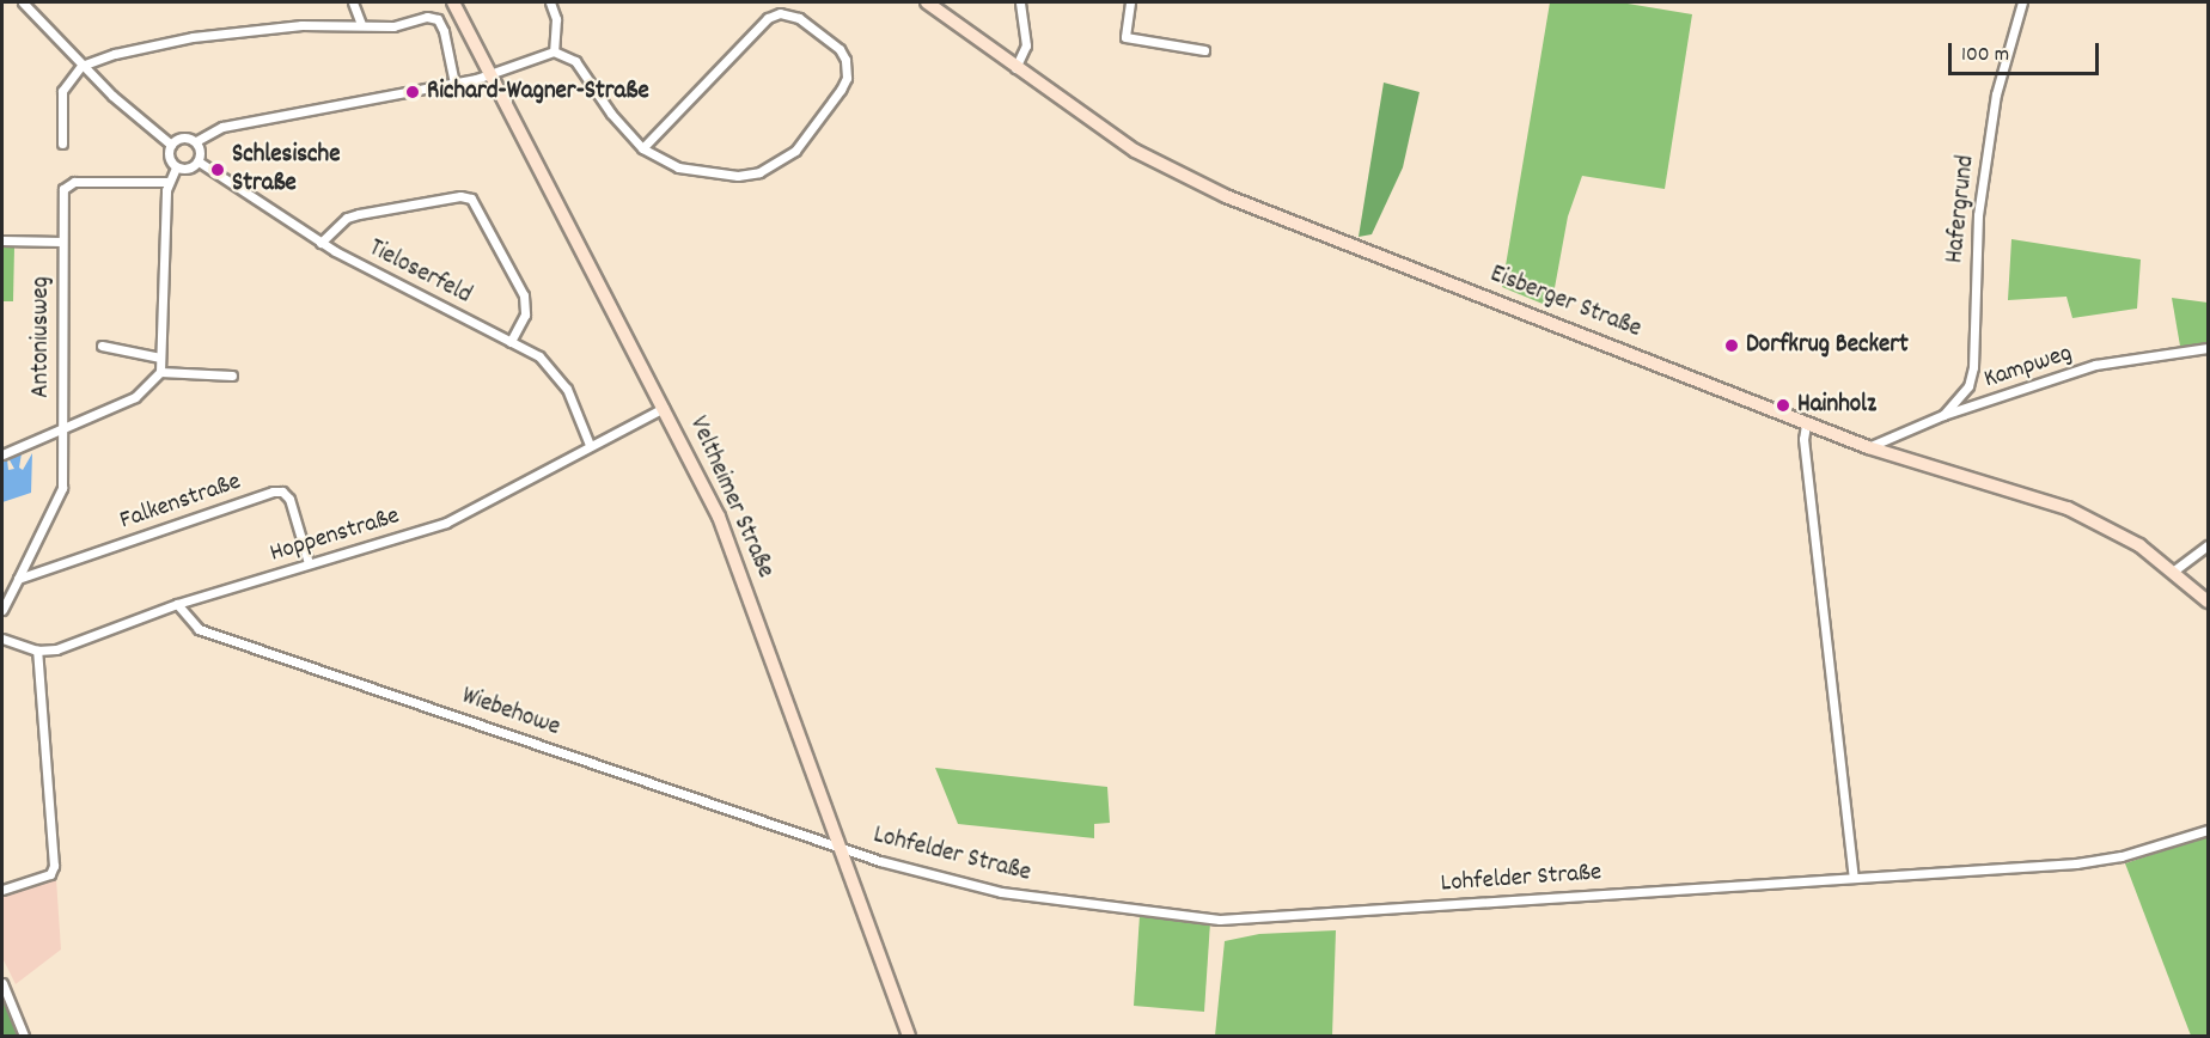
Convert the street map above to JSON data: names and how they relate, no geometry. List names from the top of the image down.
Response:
{
  "streets": {
    "main road": ["Eisberger Straße", "Veltheimer Straße"],
    "street": [
      "Hafergrund",
      "Tieloserfeld",
      "Antoniusweg",
      "Kampweg",
      "Falkenstraße",
      "Hoppenstraße",
      "Wiebehowe",
      "Lohfelder Straße"
    ]
  },
  "crossings": [
    ["Hafergrund", "Kampweg"],
    ["Tieloserfeld", "Hoppenstraße"],
    ["Eisberger Straße", "Kampweg"],
    ["Antoniusweg", "Falkenstraße"],
    ["Veltheimer Straße", "Hoppenstraße"],
    ["Veltheimer Straße", "Wiebehowe"],
    ["Veltheimer Straße", "Lohfelder Straße"],
    ["Falkenstraße", "Hoppenstraße"],
    ["Hoppenstraße", "Wiebehowe"],
    ["Wiebehowe", "Lohfelder Straße"]
  ],
  "places": [
    "Richard-Wagner-Straße",
    "Schlesische Straße",
    "Dorfkrug Beckert",
    "Hainholz"
  ],
  "scale_bar": "100 m"
}
